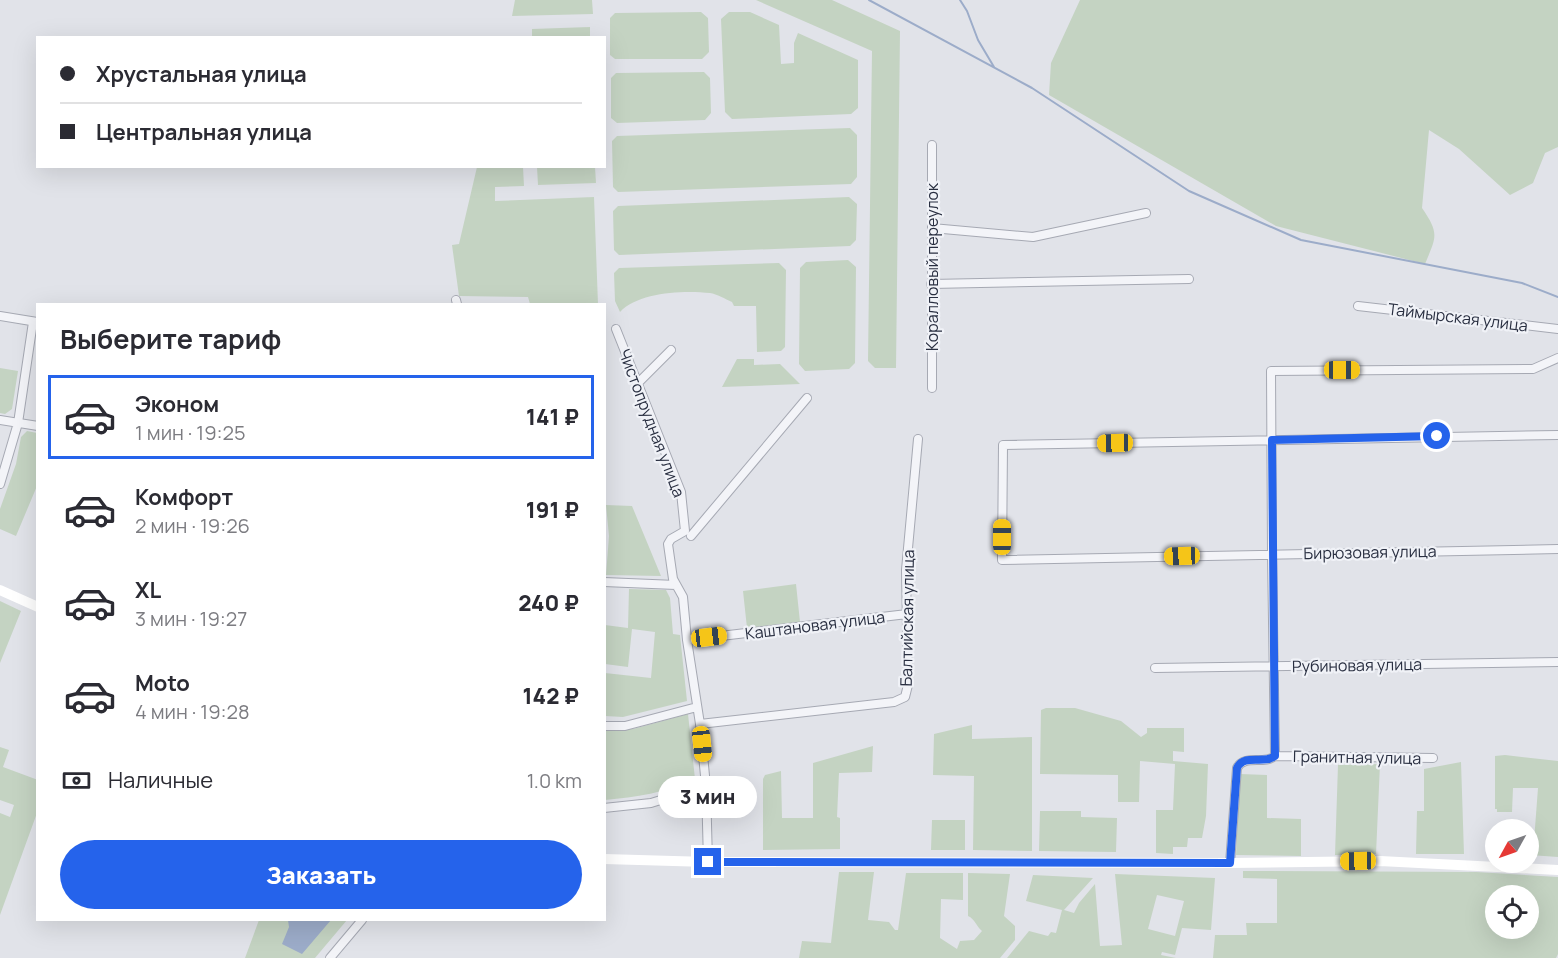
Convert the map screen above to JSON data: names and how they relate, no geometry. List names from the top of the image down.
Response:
{
  "streets": {
    "street": [
      "Коралловый переулок",
      "Таймырская улица",
      "Чистопрудная улица",
      "Бирюзовая улица",
      "Балтийская улица",
      "Каштановая улица",
      "Рубиновая улица",
      "Гранитная улица"
    ]
  },
  "crossings": [
    ["Чистопрудная улица", "Балтийская улица"],
    ["Чистопрудная улица", "Каштановая улица"],
    ["Балтийская улица", "Каштановая улица"]
  ],
  "north": "bottom left",
  "page": {
    "banner": ["Хрустальная улица", "Центральная улица"],
    "heading": "Выберите тариф",
    "list": [
      {
        "name": "Эконом",
        "note": "1 мин · 19:25",
        "value": "141 ₽"
      },
      {
        "name": "Комфорт",
        "note": "2 мин · 19:26",
        "value": "191 ₽"
      },
      {
        "name": "XL",
        "note": "3 мин · 19:27",
        "value": "240 ₽"
      },
      {
        "name": "Moto",
        "note": "4 мин · 19:28",
        "value": "142 ₽"
      }
    ],
    "pay": ["Наличные", "1.0 km"],
    "bubble": "3 мин",
    "buttons": "Заказать"
  }
}
